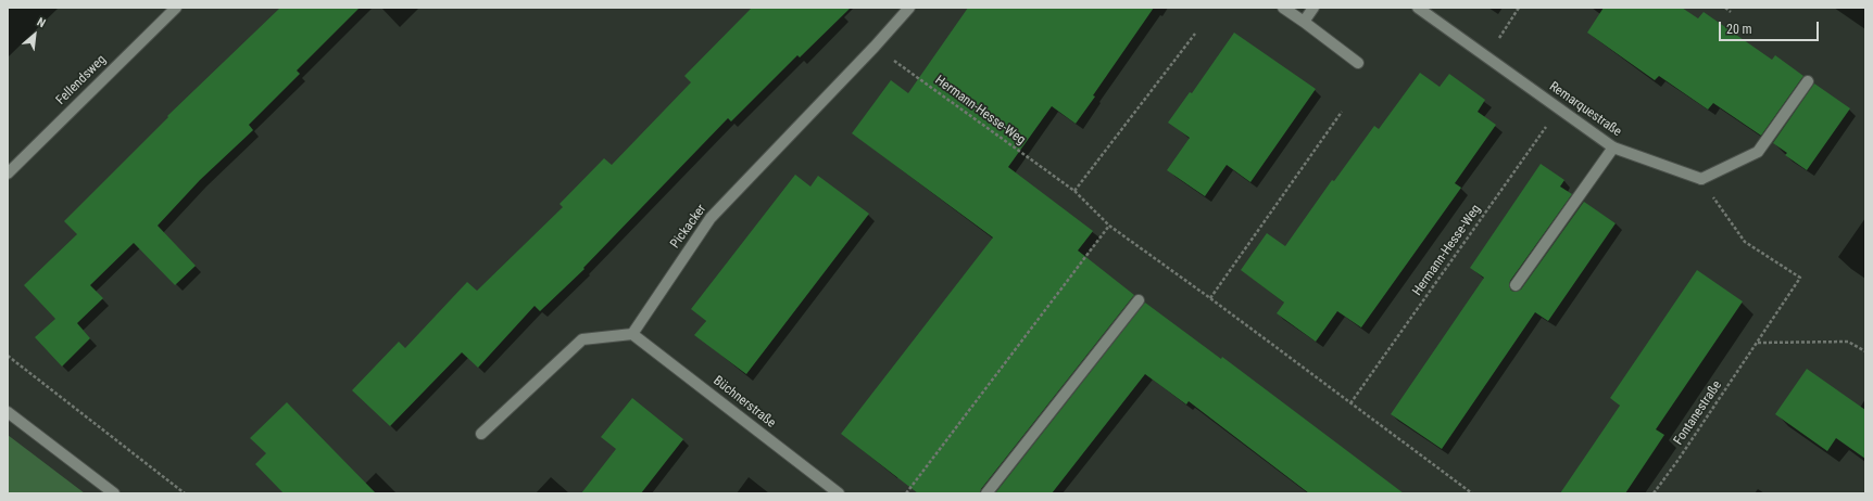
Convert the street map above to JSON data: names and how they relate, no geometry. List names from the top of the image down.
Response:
{
  "streets": {
    "street": [
      "Fellendsweg",
      "Remarquestraße",
      "Pickacker",
      "Büchnerstraße"
    ],
    "path": ["Hermann-Hesse-Weg", "Fontanestraße"]
  },
  "crossings": [
    ["Remarquestraße", "Hermann-Hesse-Weg"],
    ["Remarquestraße", "Fontanestraße"],
    ["Hermann-Hesse-Weg", "Pickacker"],
    ["Pickacker", "Büchnerstraße"]
  ],
  "scale_bar": "20 m",
  "north": "top right"
}
